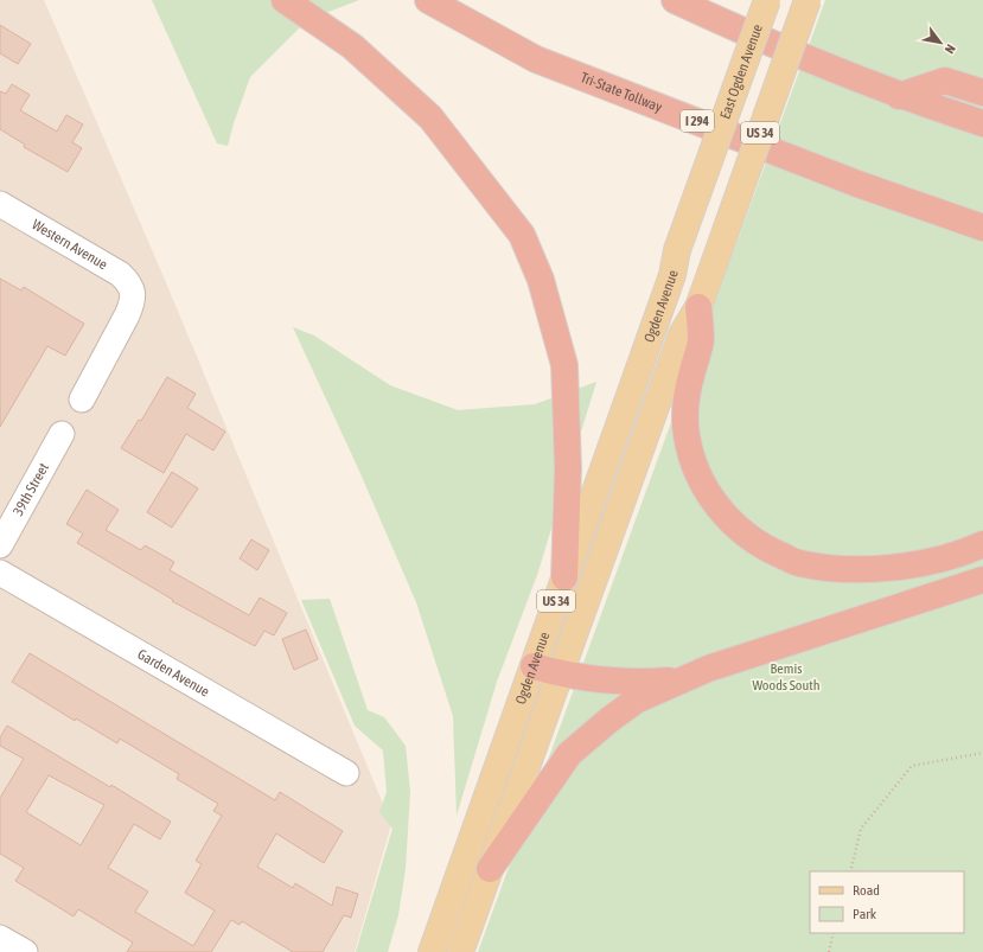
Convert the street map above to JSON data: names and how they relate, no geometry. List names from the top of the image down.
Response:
{
  "streets": {
    "highway": ["Tri-State Tollway", "I 294"],
    "main road": ["East Ogden Avenue", "US 34", "Ogden Avenue"],
    "street": ["Western Avenue", "39th Street", "Garden Avenue"]
  },
  "crossings": [
    ["East Ogden Avenue", "Ogden Avenue"]
  ],
  "parks": ["Bemis Woods South"],
  "legend": ["Road", "Park"],
  "north": "bottom right"
}
